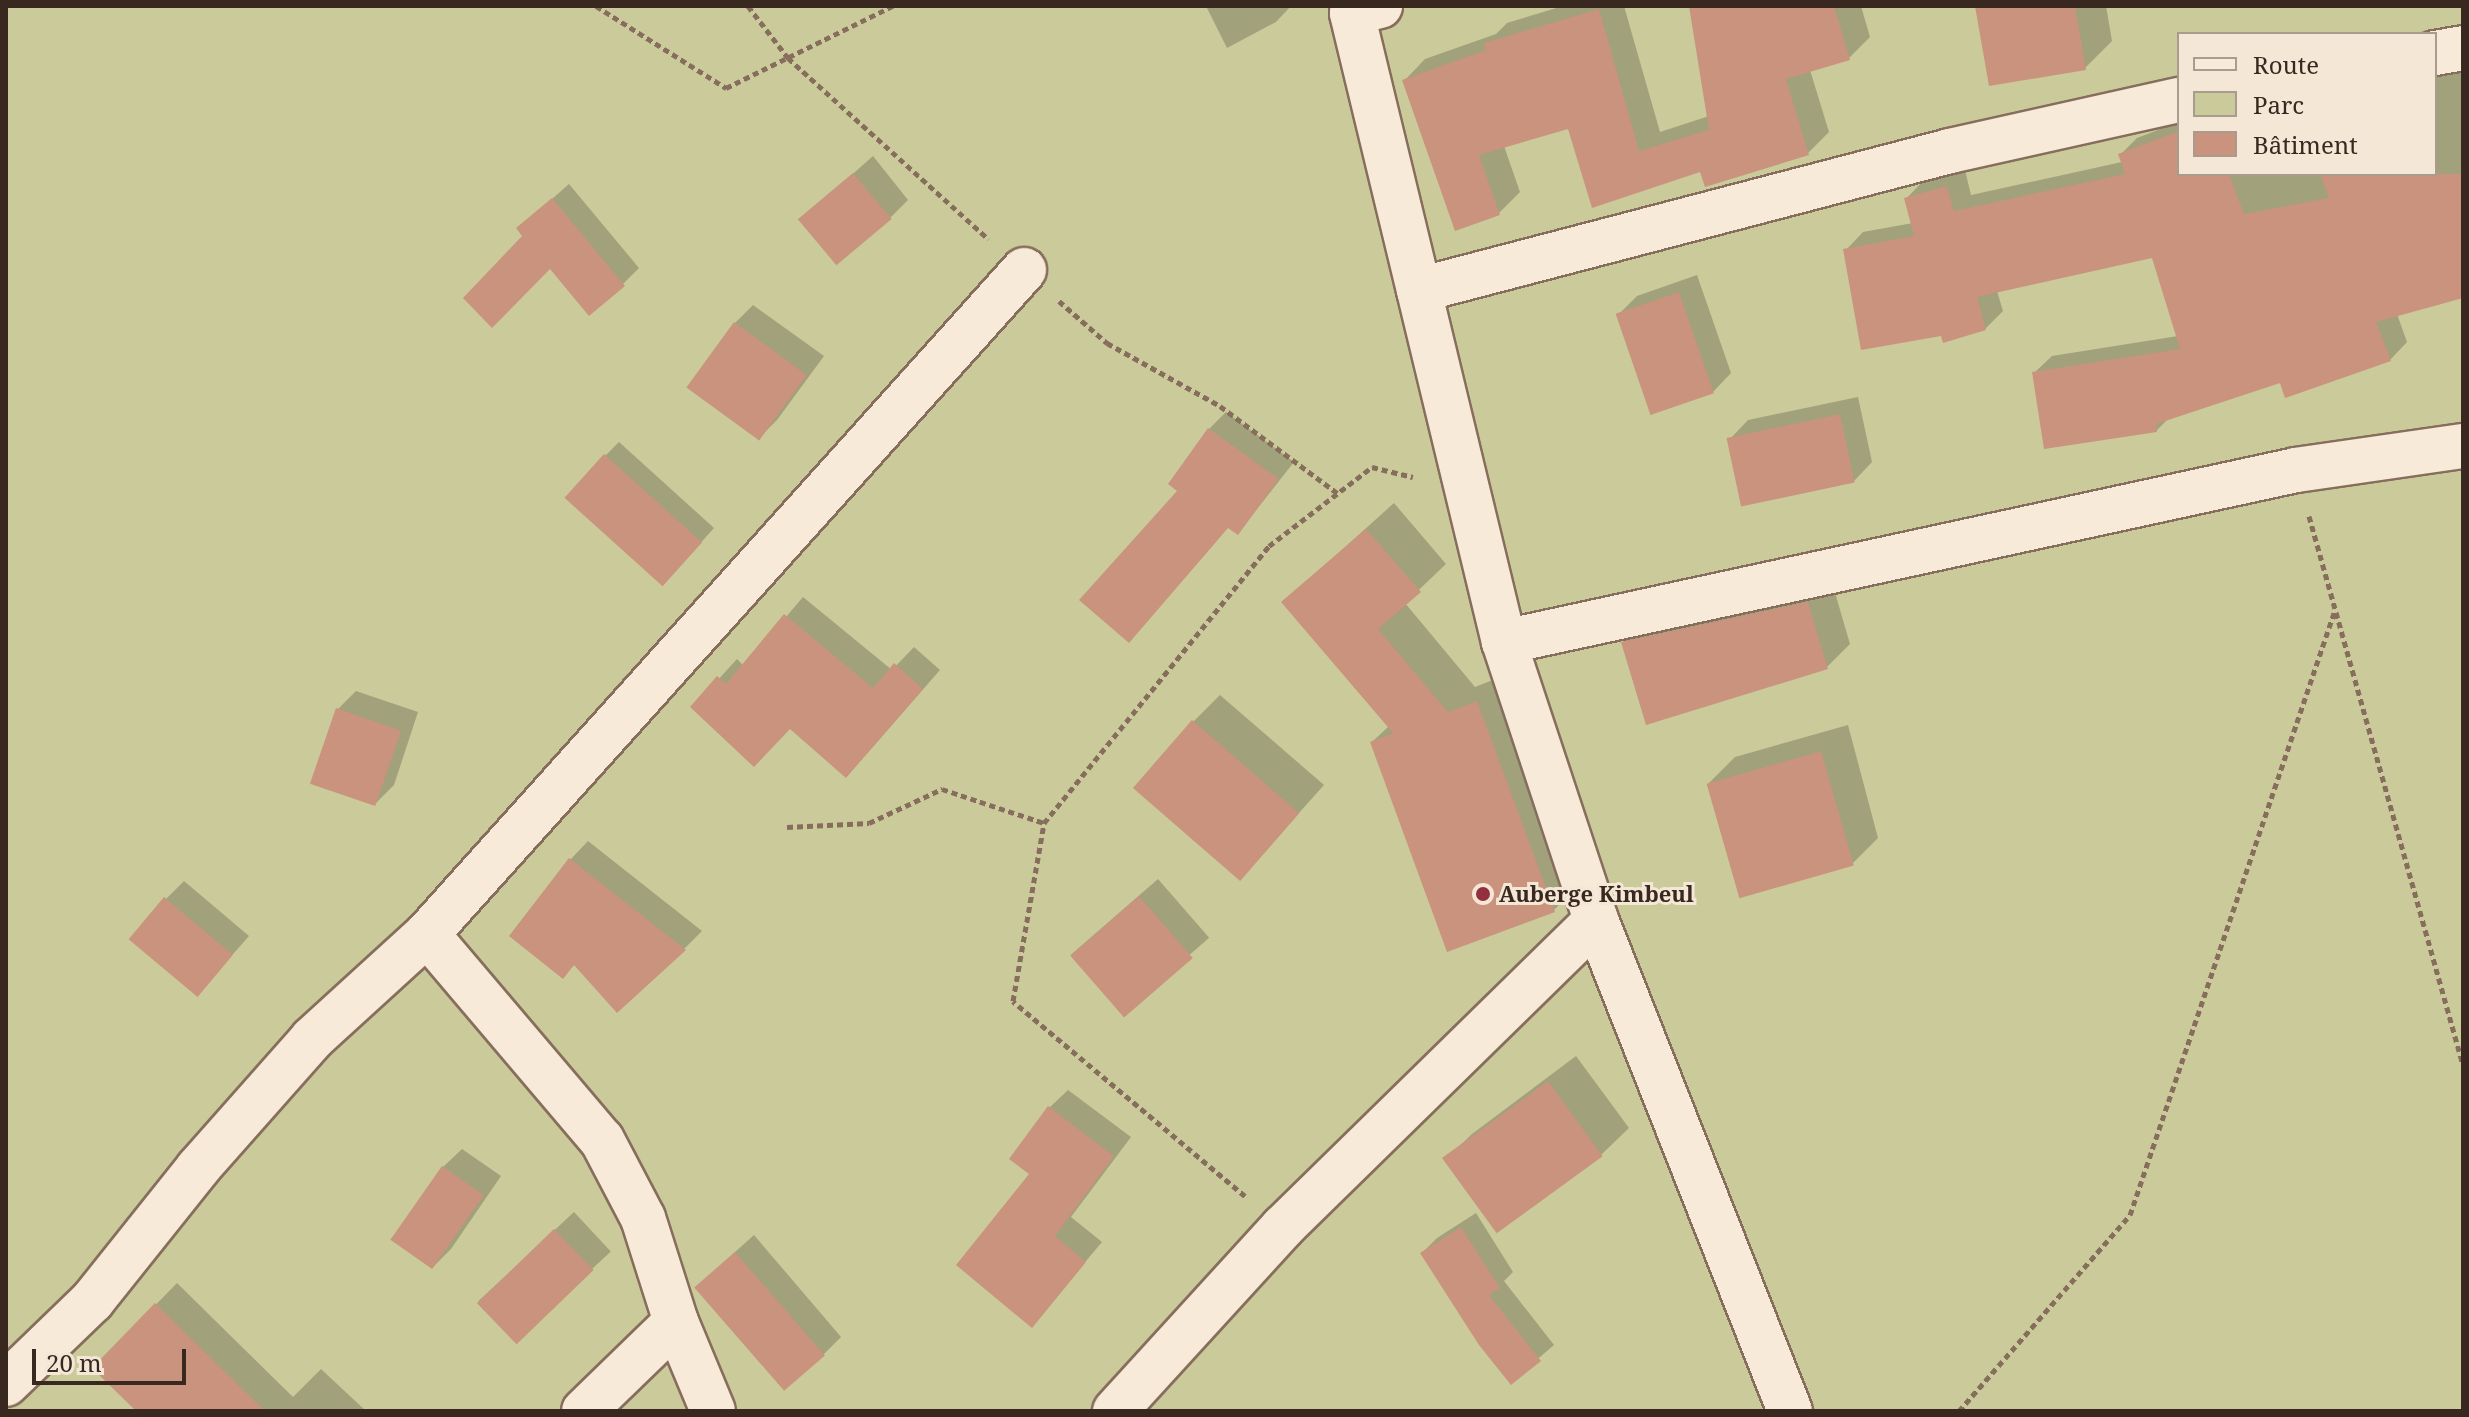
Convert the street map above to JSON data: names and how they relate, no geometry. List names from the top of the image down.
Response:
{
  "places": ["Auberge Kimbeul"],
  "legend": ["Route", "Parc", "Bâtiment"],
  "scale_bar": "20 m"
}
